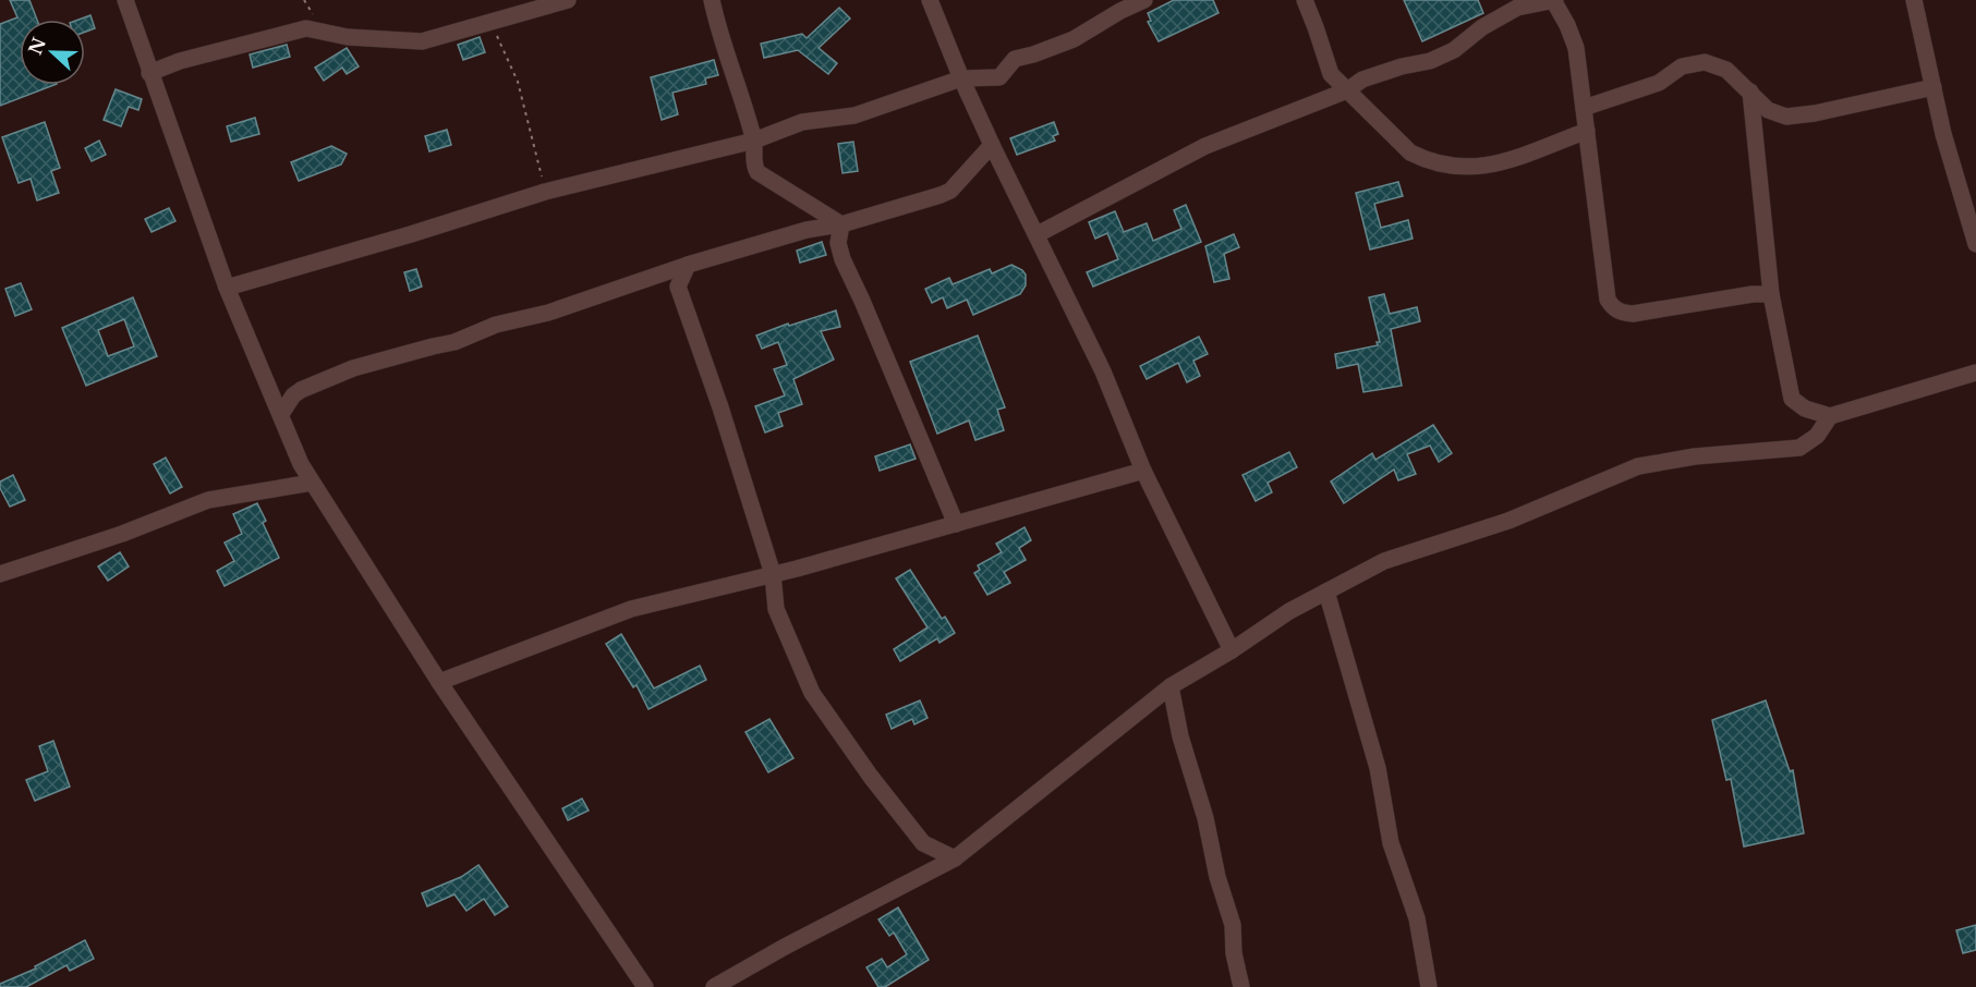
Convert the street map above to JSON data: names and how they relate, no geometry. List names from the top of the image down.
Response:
{
  "north": "left"
}
